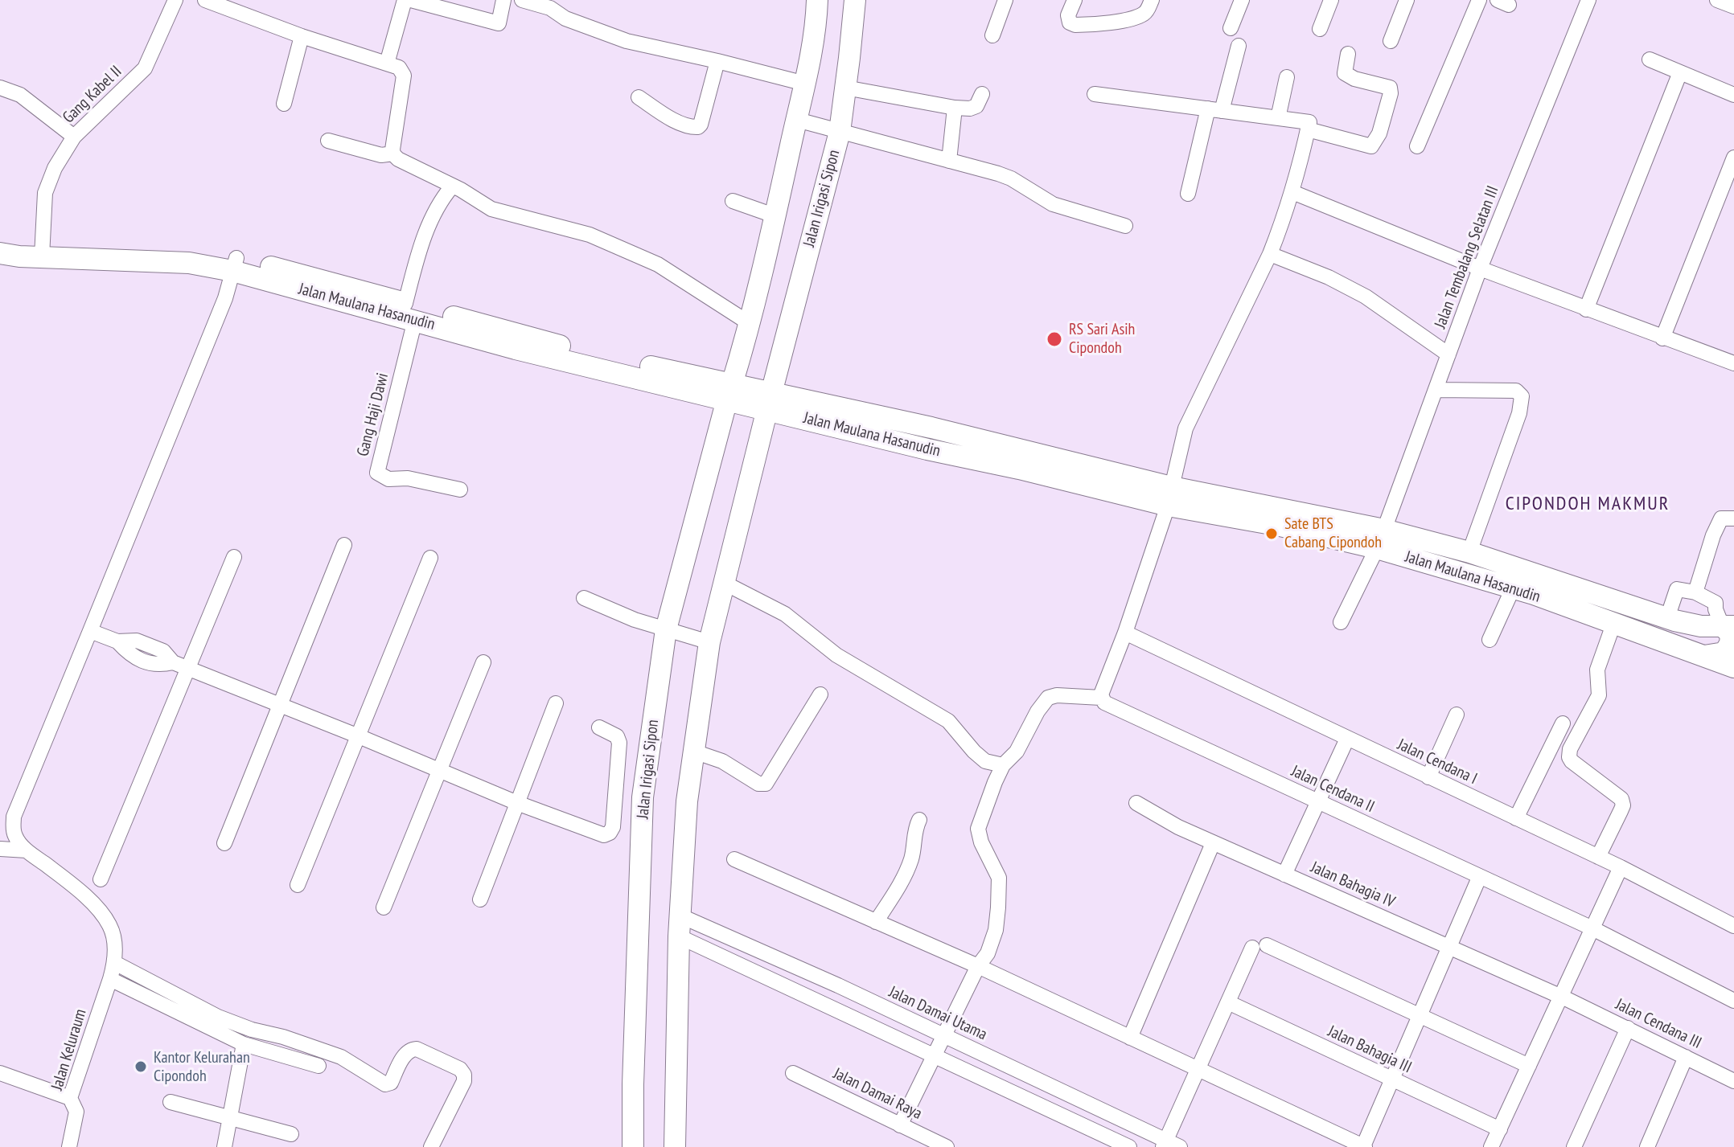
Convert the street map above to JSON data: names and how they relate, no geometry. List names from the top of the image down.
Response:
{
  "streets": {
    "street": [
      "Gang Kabel II",
      "Jalan Irigasi Sipon",
      "Jalan Tembalang Selatan III",
      "Jalan Maulana Hasanudin",
      "Gang Haji Dawi",
      "Jalan Cendana I",
      "Jalan Cendana II",
      "Jalan Bahagia IV",
      "Jalan Damai Utama",
      "Jalan Cendana III",
      "Jalan Keluraum",
      "Jalan Bahagia III",
      "Jalan Damai Raya"
    ]
  },
  "crossings": [
    ["Gang Kabel II", "Jalan Maulana Hasanudin"],
    ["Jalan Irigasi Sipon", "Jalan Maulana Hasanudin"],
    ["Jalan Irigasi Sipon", "Jalan Damai Utama"],
    ["Jalan Tembalang Selatan III", "Jalan Maulana Hasanudin"],
    ["Jalan Maulana Hasanudin", "Gang Haji Dawi"],
    ["Jalan Bahagia IV", "Jalan Cendana III"]
  ],
  "districts": ["CIPONDOH MAKMUR"],
  "places": ["RS Sari Asih Cipondoh", "Sate BTS Cabang Cipondoh", "Kantor Kelurahan Cipondoh"]
}
